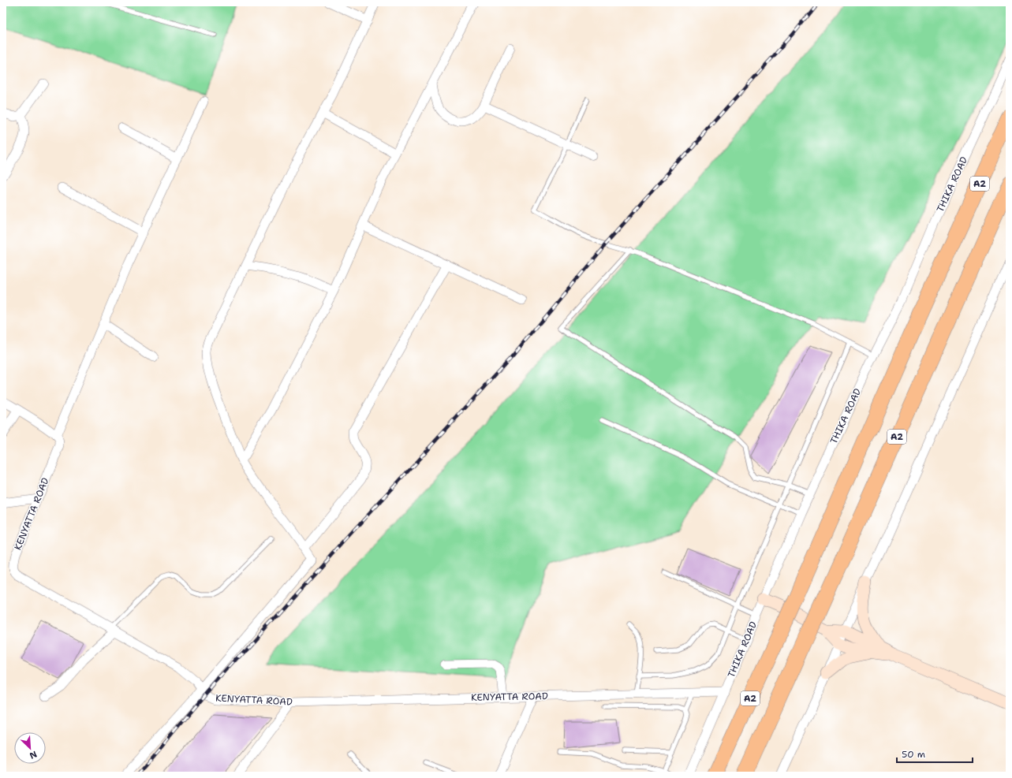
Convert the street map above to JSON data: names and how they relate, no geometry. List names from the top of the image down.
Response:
{
  "streets": {
    "highway": ["A2"],
    "street": ["THIKA ROAD", "KENYATTA ROAD"]
  },
  "crossings": [
    ["THIKA ROAD", "KENYATTA ROAD"]
  ],
  "scale_bar": "50 m",
  "north": "bottom right"
}
